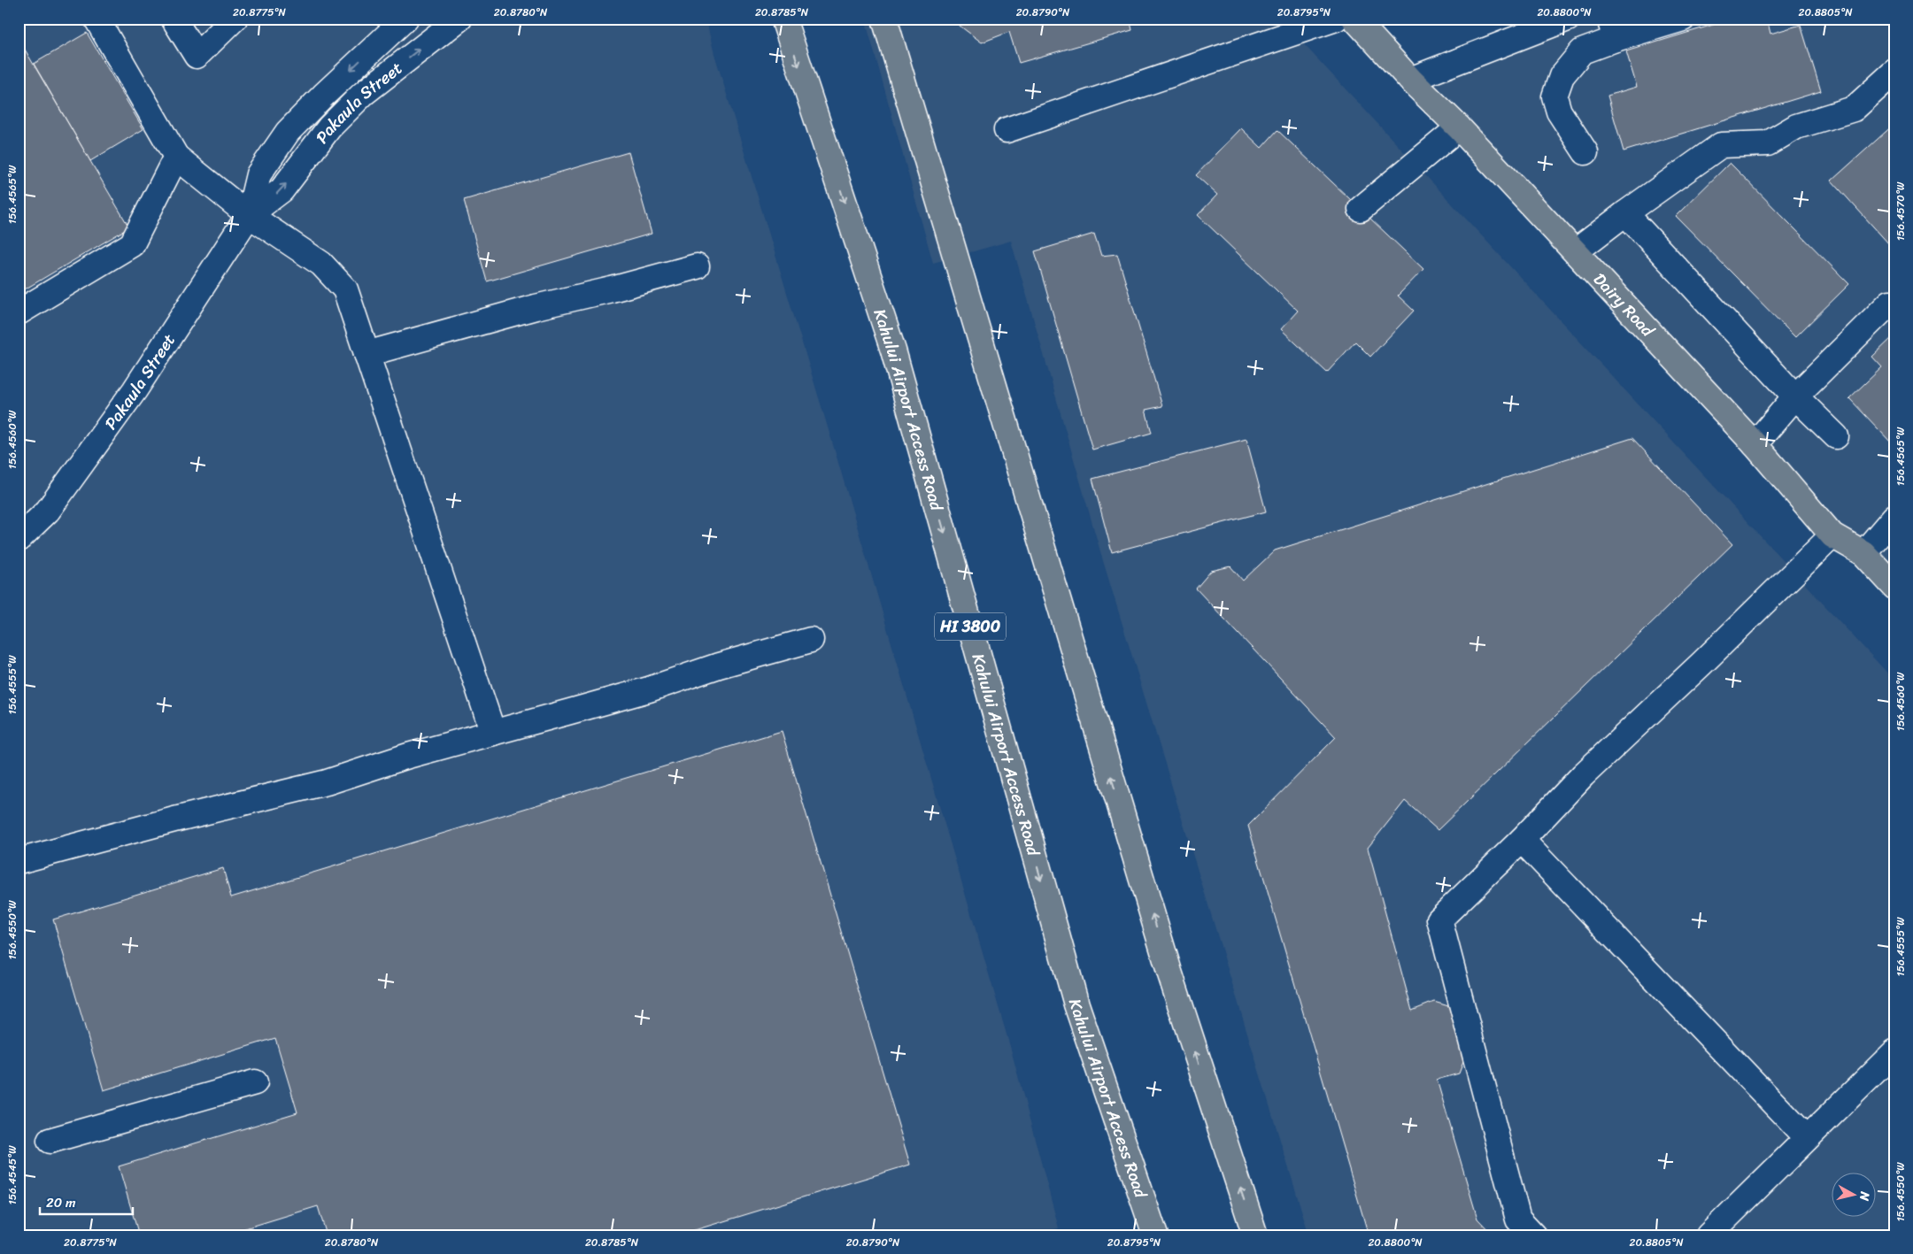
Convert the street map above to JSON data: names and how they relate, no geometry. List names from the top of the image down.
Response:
{
  "streets": {
    "main road": ["Dairy Road", "Kahului Airport Access Road", "HI 3800"],
    "street": ["Pakaula Street"]
  },
  "scale_bar": "20 m",
  "north": "right",
  "coordinates": [
    "20.8775°N",
    "20.8780°N",
    "20.8785°N",
    "20.8790°N",
    "20.8795°N",
    "20.8800°N",
    "20.8805°N",
    "156.4565°W",
    "156.4570°W",
    "156.4560°W",
    "156.4555°W",
    "156.4550°W",
    "156.4545°W"
  ]
}
